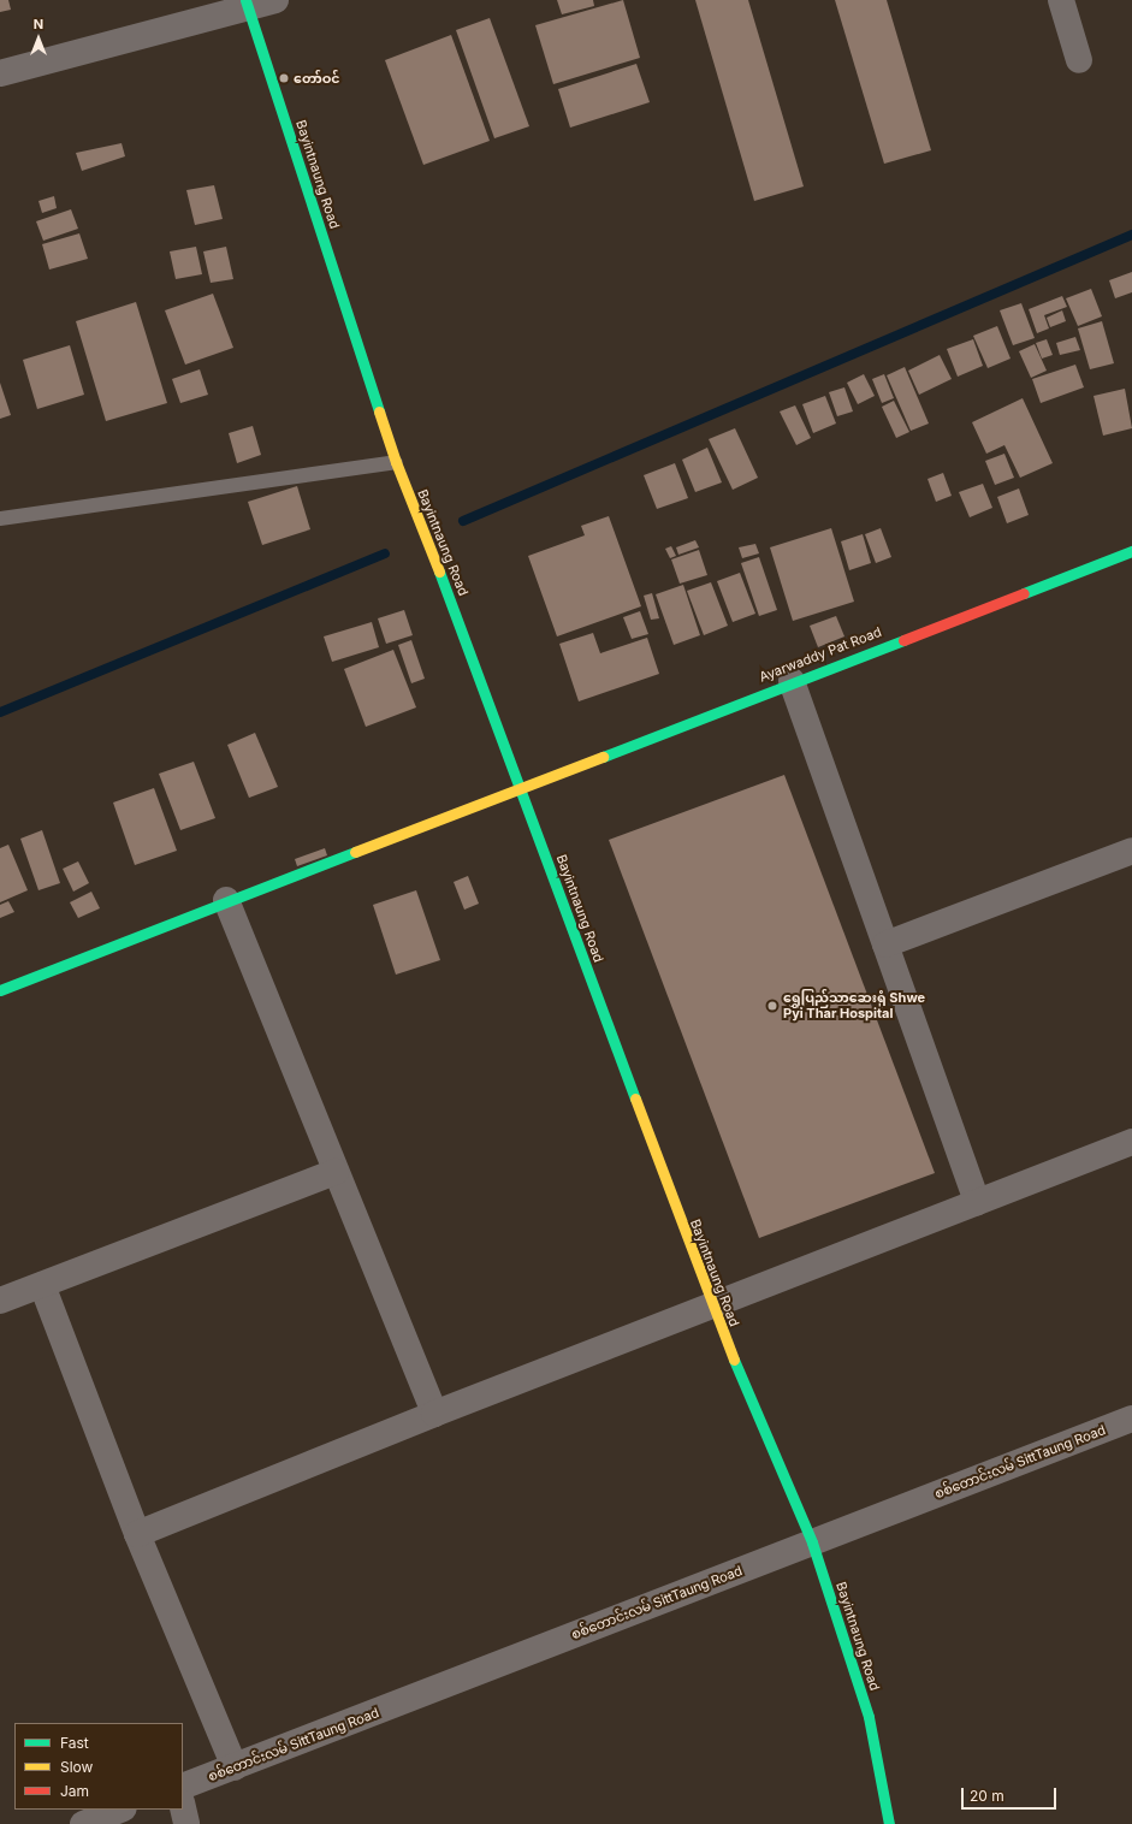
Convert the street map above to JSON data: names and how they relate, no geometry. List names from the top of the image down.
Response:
{
  "streets": {
    "street": ["Bayintnaung Road", "Ayarwaddy Pat Road", "စစ်တောင်းလမ် SittTaung Road"]
  },
  "crossings": [
    ["Bayintnaung Road", "Ayarwaddy Pat Road"],
    ["Bayintnaung Road", "စစ်တောင်းလမ် SittTaung Road"]
  ],
  "places": ["တော်ဝင်", "ရွှေပြည်သာဆေးရုံ Shwe Pyi Thar Hospital"],
  "legend": ["Fast", "Slow", "Jam"],
  "scale_bar": "20 m",
  "north": "top"
}
